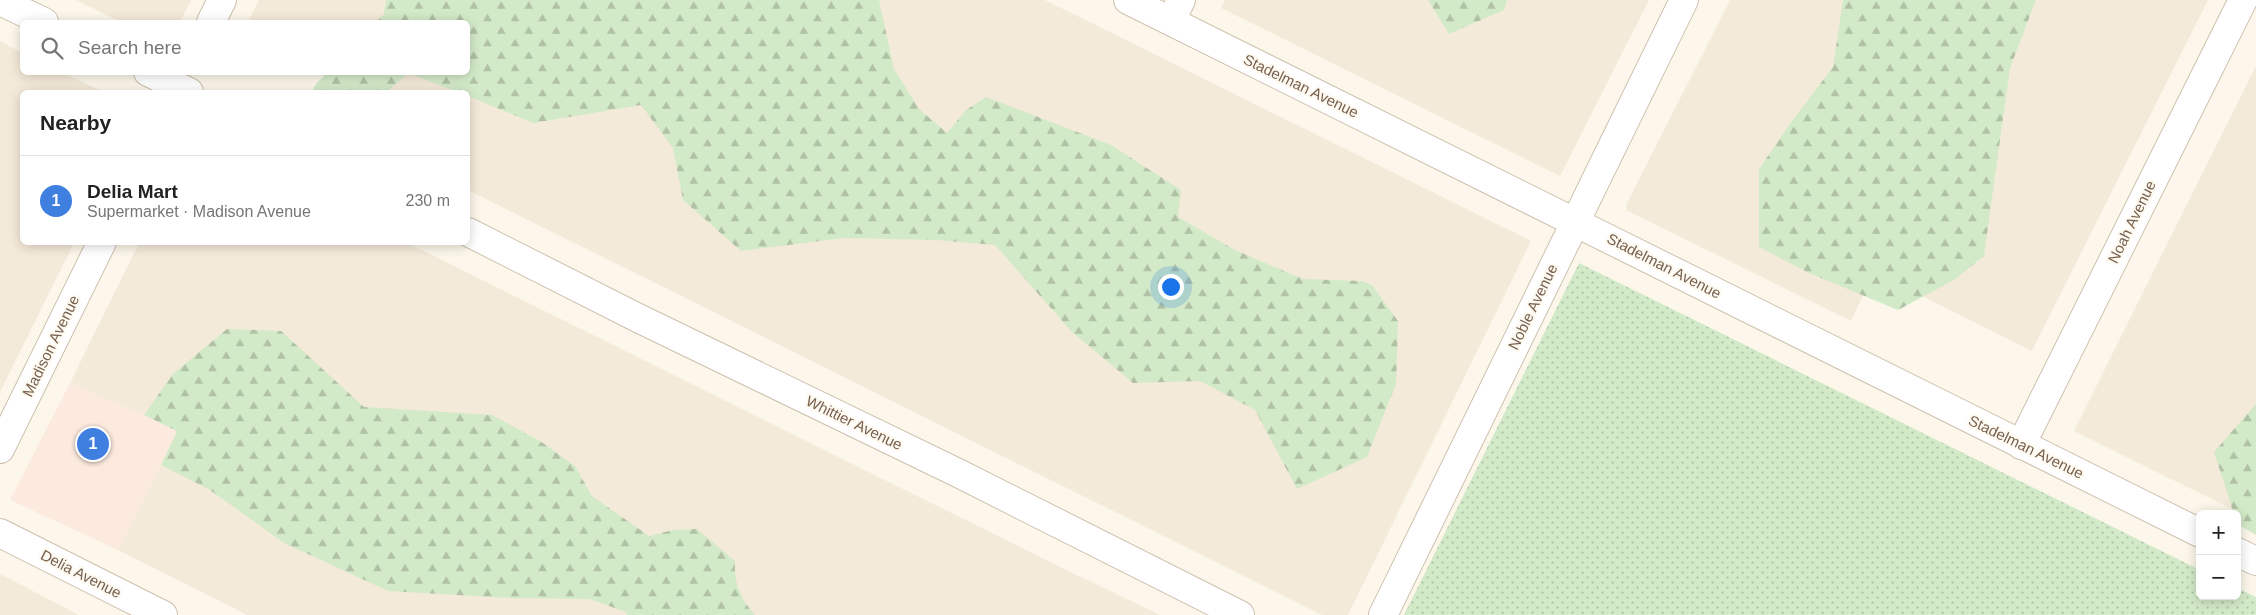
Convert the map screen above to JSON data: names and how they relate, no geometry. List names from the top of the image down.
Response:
{
  "streets": {
    "street": [
      "Stadelman Avenue",
      "Noah Avenue",
      "Noble Avenue",
      "Madison Avenue",
      "Whittier Avenue",
      "Delia Avenue"
    ]
  },
  "crossings": [
    ["Stadelman Avenue", "Noah Avenue"],
    ["Stadelman Avenue", "Noble Avenue"]
  ],
  "page": {
    "search": "Search here",
    "heading": "Nearby",
    "list": [
      {
        "mark": "1",
        "name": "Delia Mart",
        "note": "Supermarket · Madison Avenue",
        "value": "230 m"
      }
    ],
    "pins": "1",
    "map_buttons": ["+", "−"]
  }
}
